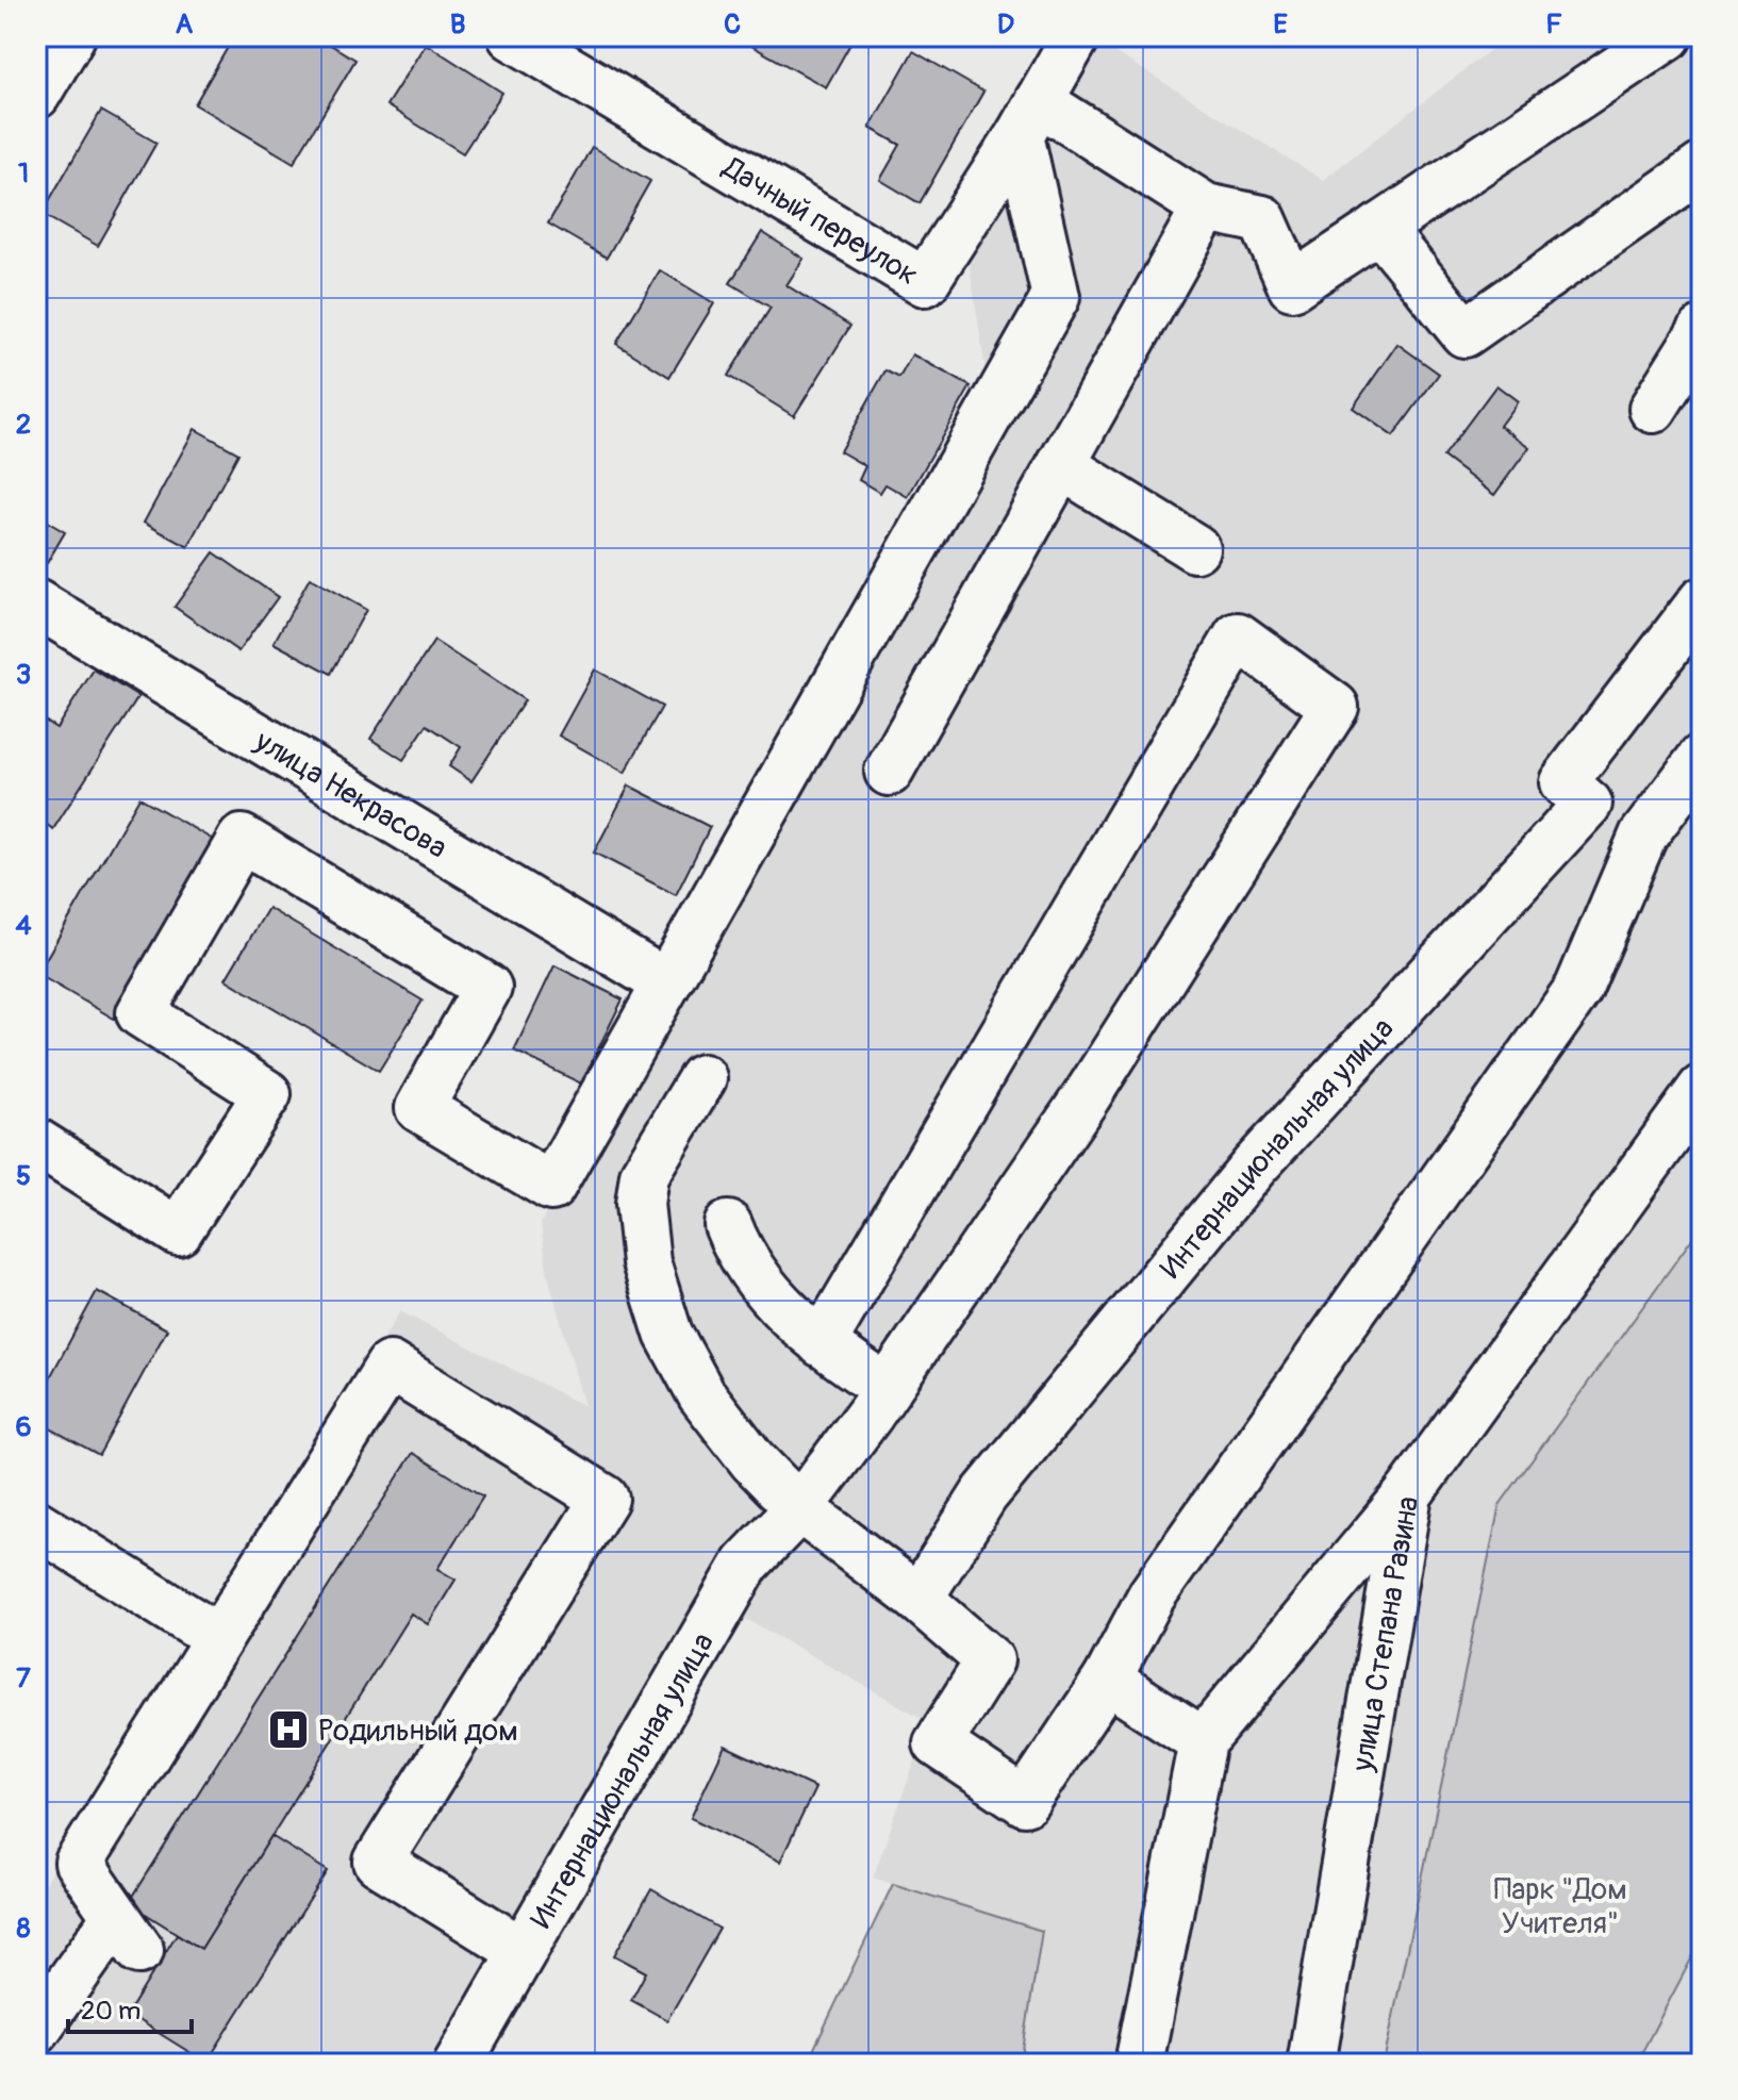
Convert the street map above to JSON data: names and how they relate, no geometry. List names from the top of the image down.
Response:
{
  "streets": {
    "street": [
      "Дачный переулок",
      "улица Некрасова",
      "Интернациональная улица",
      "улица Степана Разина"
    ]
  },
  "parks": ["Парк \"Дом Учителя\""],
  "places": {
    "hospital": ["Родильный дом"]
  },
  "scale_bar": "20 m",
  "grid": {
    "columns": [
      "A",
      "B",
      "C",
      "D",
      "E",
      "F"
    ],
    "rows": [
      "1",
      "2",
      "3",
      "4",
      "5",
      "6",
      "7",
      "8"
    ]
  }
}
